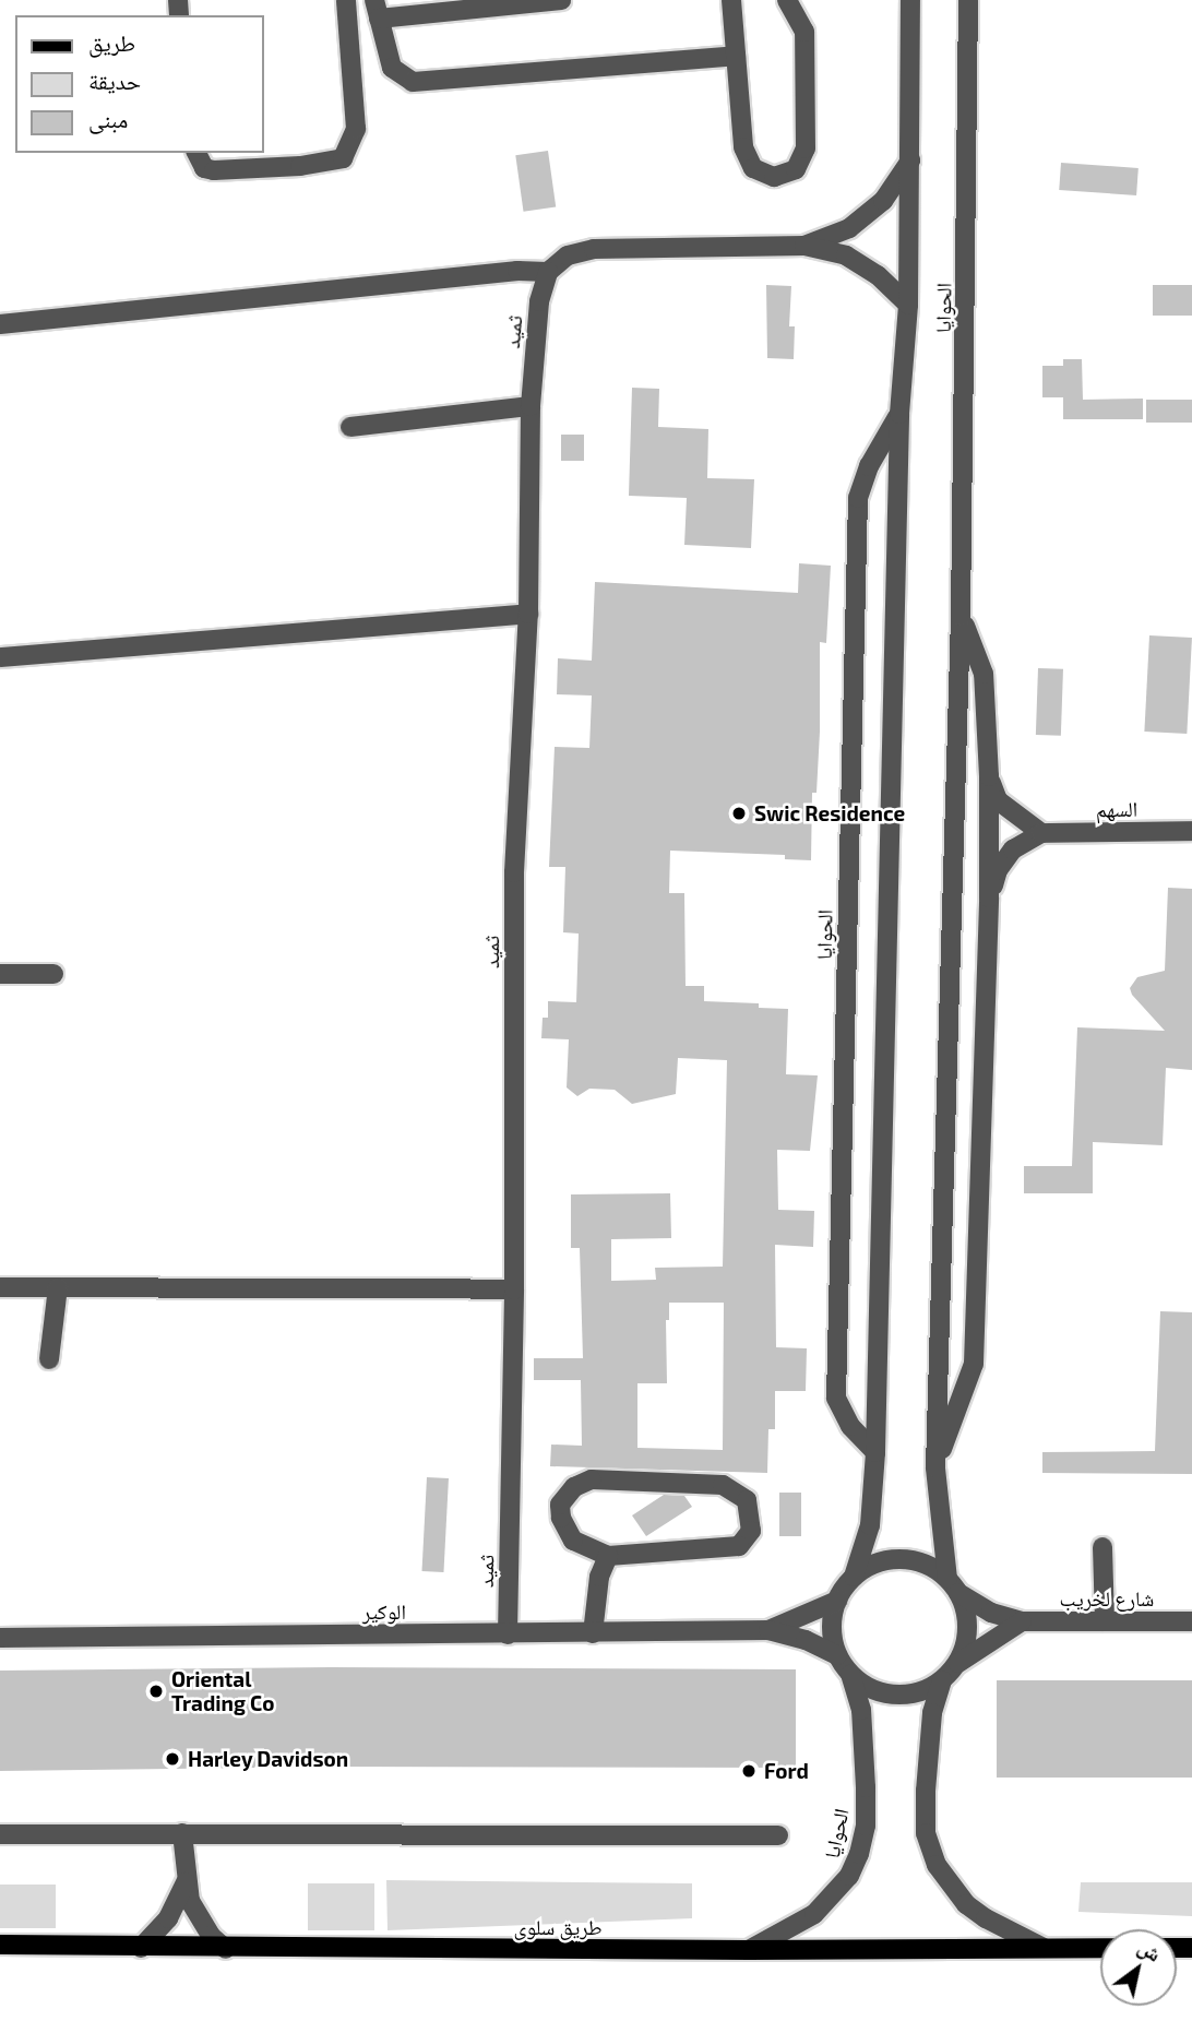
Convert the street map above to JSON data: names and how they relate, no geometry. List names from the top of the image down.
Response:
{
  "streets": {
    "main road": ["طريق سلوى"],
    "street": [
      "الحوايا",
      "ثميد",
      "السهم",
      "شارع لخريب",
      "الوكير"
    ]
  },
  "crossings": [
    ["الحوايا", "شارع لخريب"],
    ["الحوايا", "الوكير"],
    ["الحوايا", "طريق سلوى"],
    ["ثميد", "الوكير"],
    ["شارع لخريب", "الوكير"]
  ],
  "places": [
    "Swic Residence",
    "Oriental Trading Co",
    "Harley Davidson",
    "Ford"
  ],
  "legend": ["طريق", "حديقة", "مبنى"],
  "north": "top right"
}
